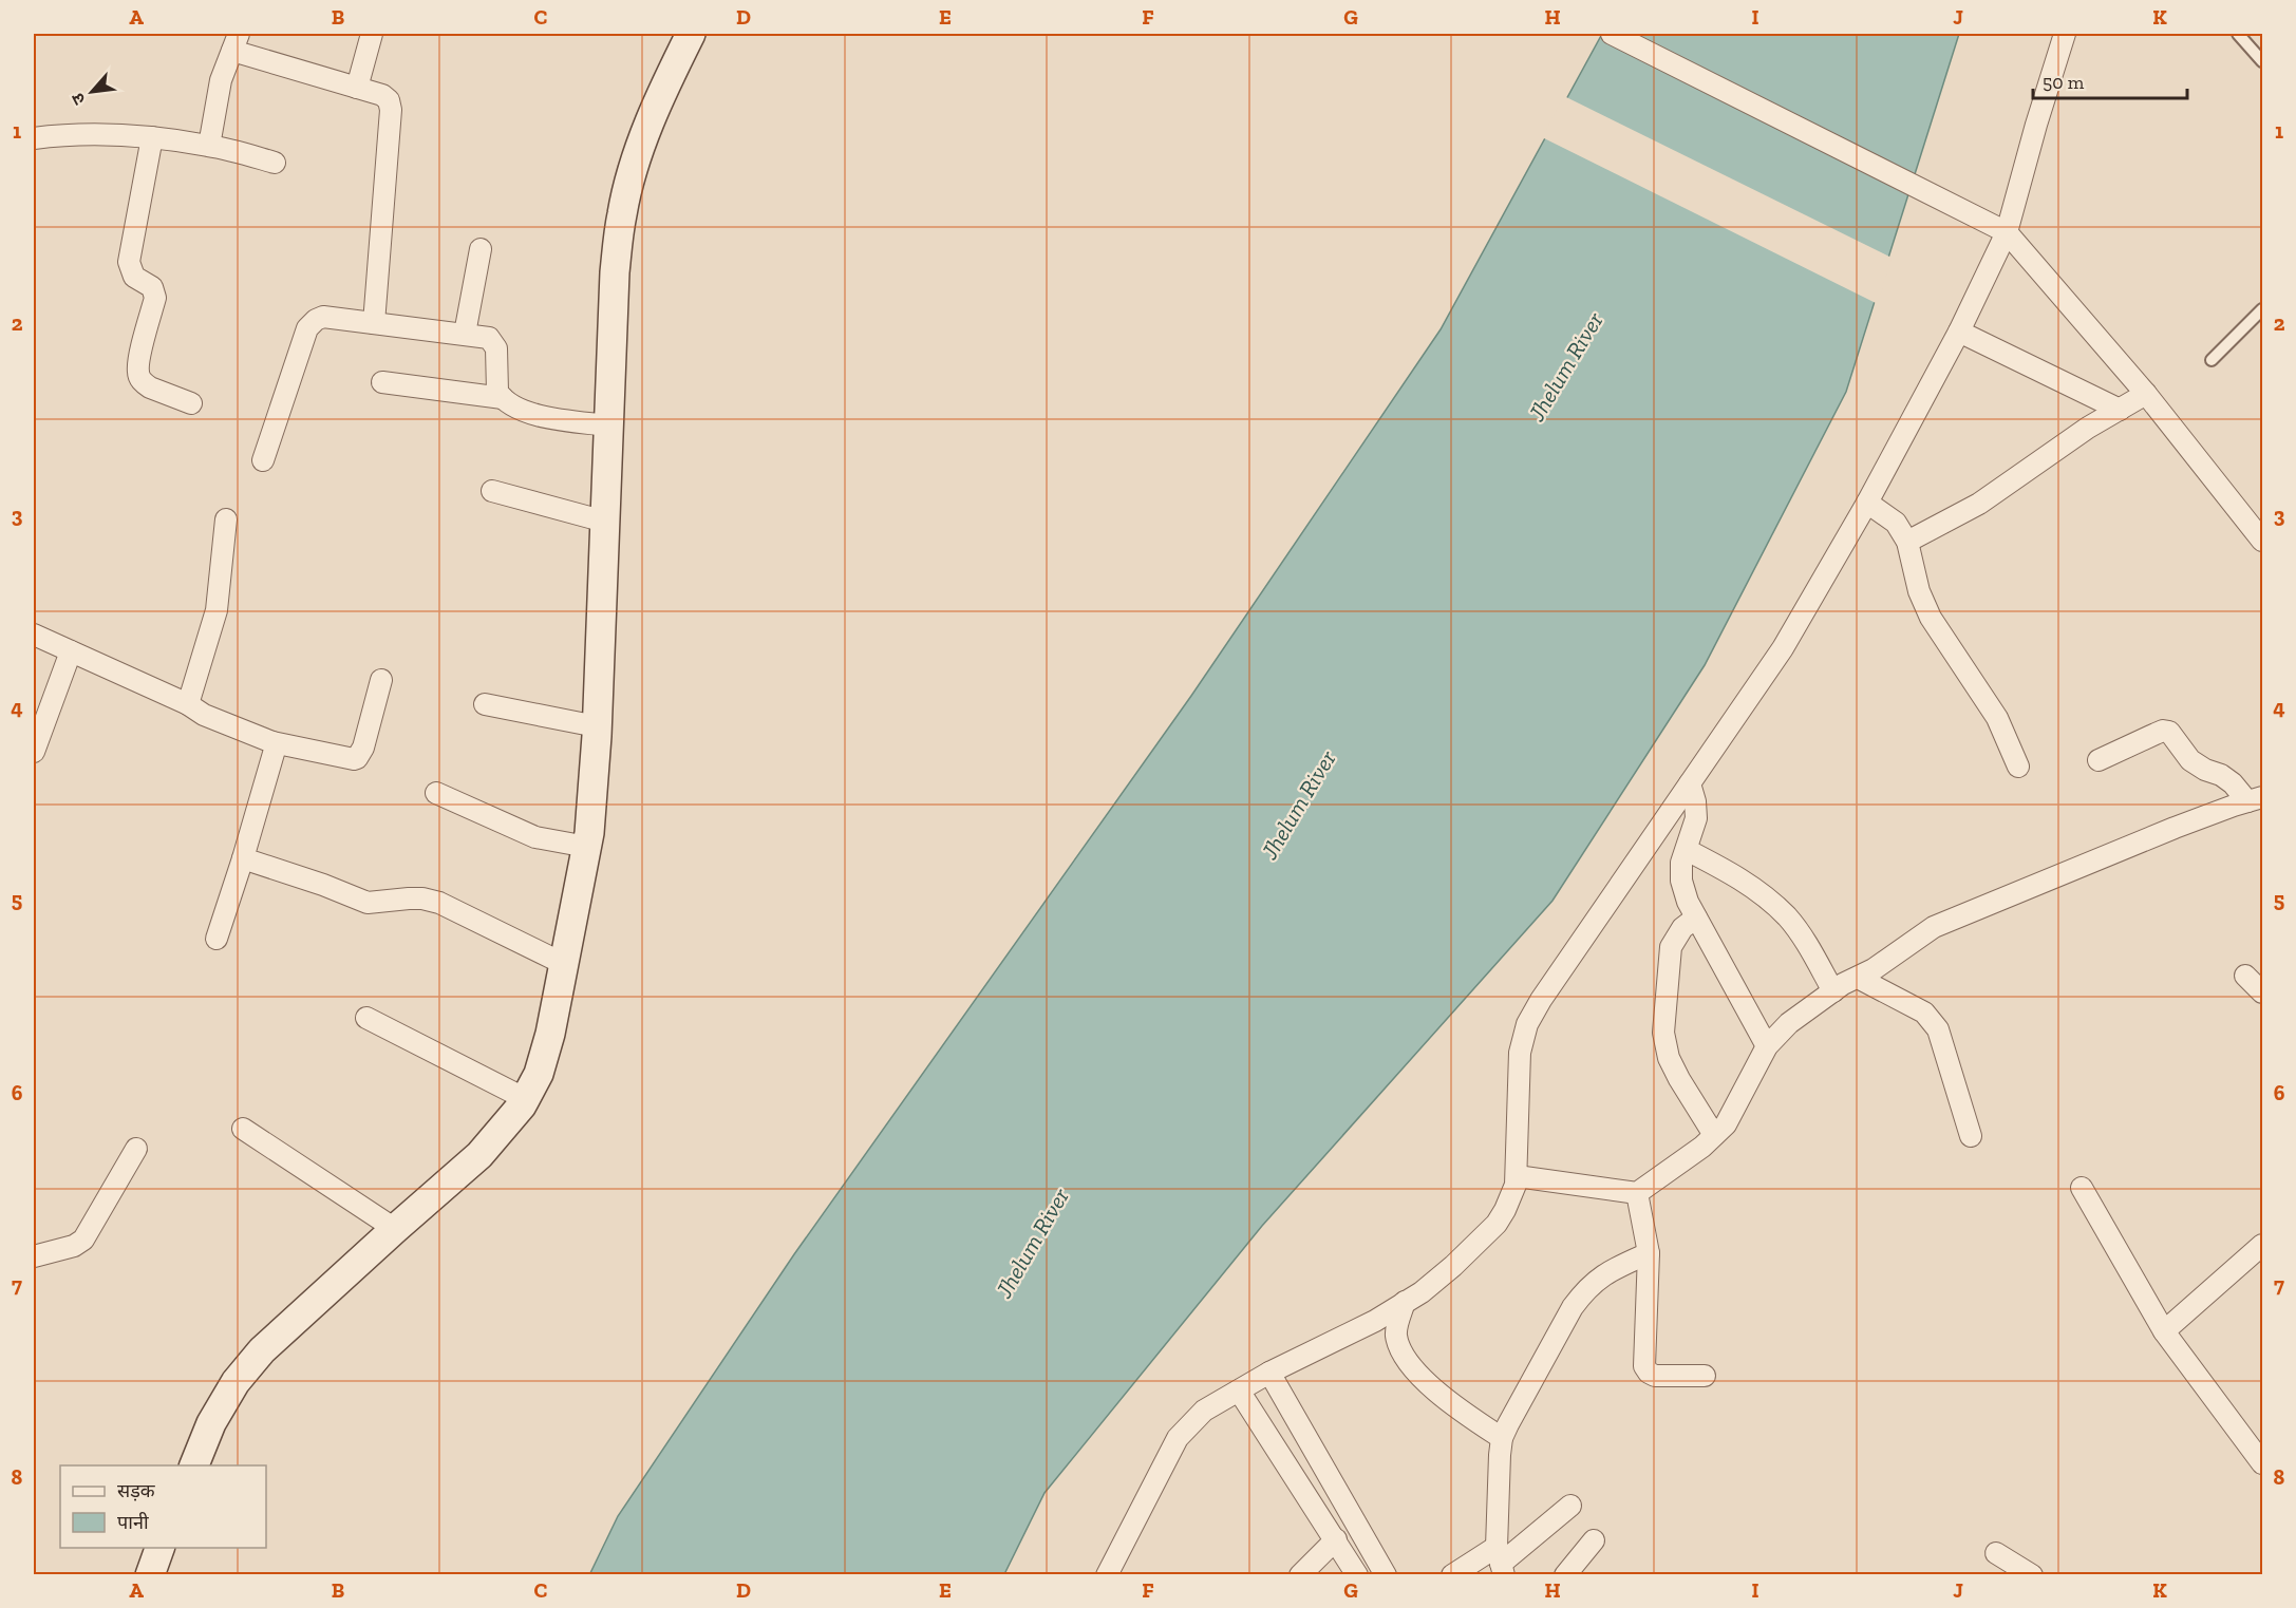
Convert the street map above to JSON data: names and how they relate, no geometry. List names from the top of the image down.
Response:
{
  "water": ["Jhelum River"],
  "legend": ["सड़क", "पानी"],
  "scale_bar": "50 m",
  "north": "bottom left",
  "grid": {
    "columns": [
      "A",
      "B",
      "C",
      "D",
      "E",
      "F",
      "G",
      "H",
      "I",
      "J",
      "K"
    ],
    "rows": [
      "1",
      "2",
      "3",
      "4",
      "5",
      "6",
      "7",
      "8"
    ]
  }
}
